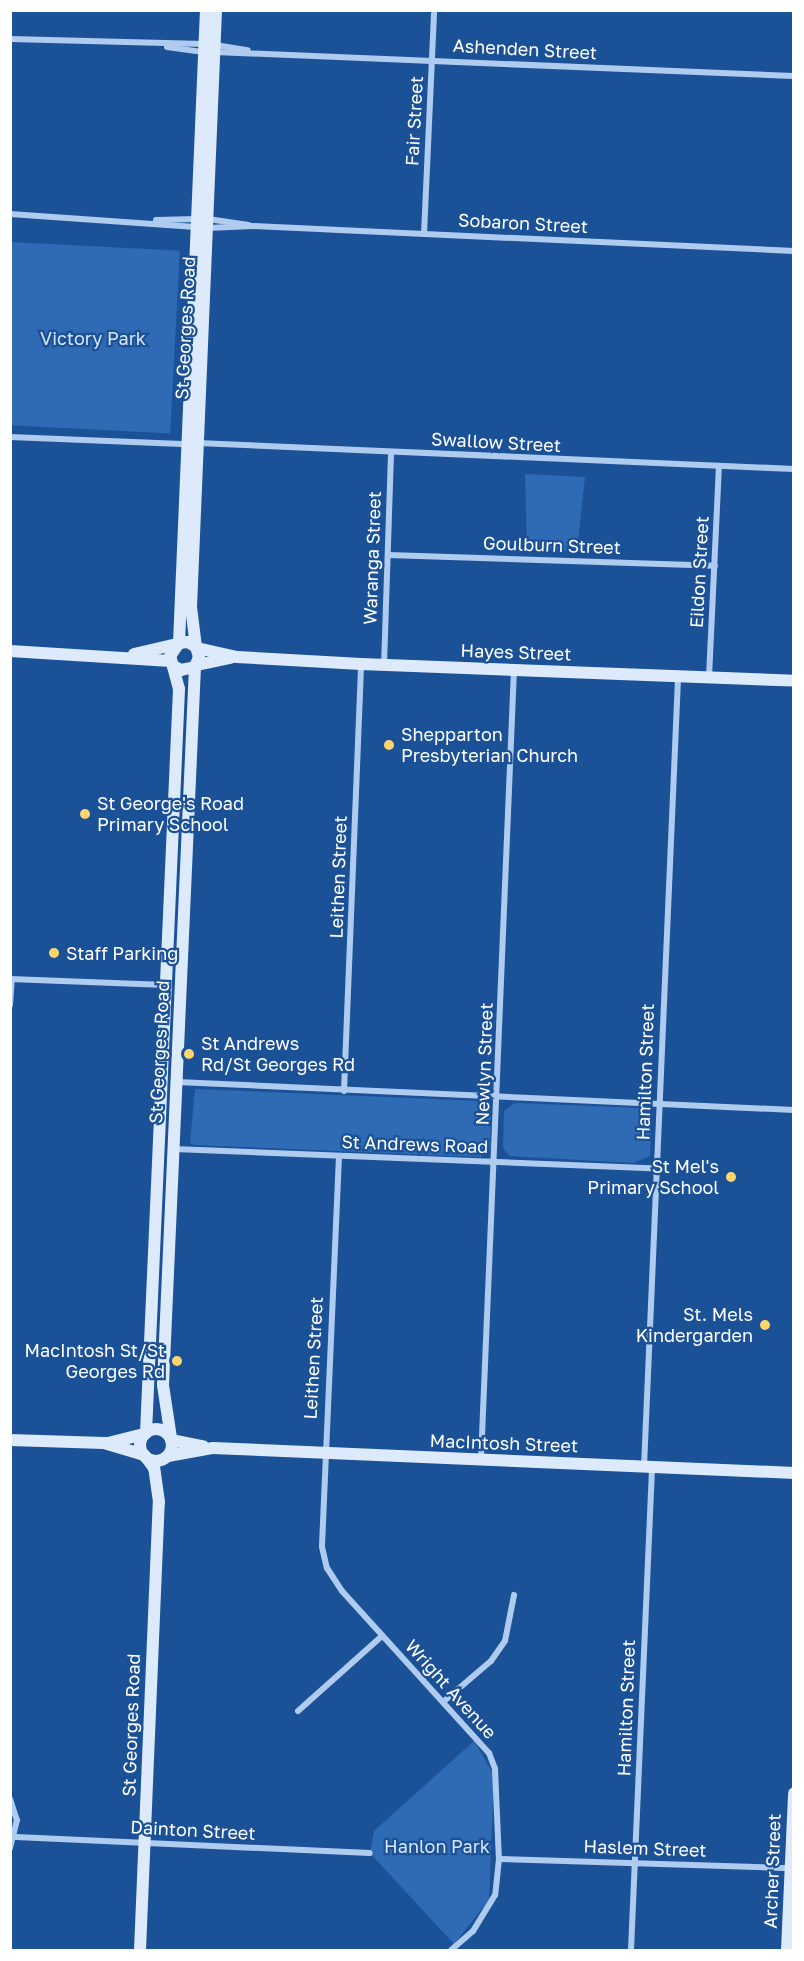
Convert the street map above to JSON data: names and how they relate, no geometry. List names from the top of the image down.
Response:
{
  "streets": {
    "street": [
      "Ashenden Street",
      "Fair Street",
      "Sobaron Street",
      "St Georges Road",
      "Swallow Street",
      "Goulburn Street",
      "Waranga Street",
      "Eildon Street",
      "Hayes Street",
      "Leithen Street",
      "Newlyn Street",
      "Hamilton Street",
      "St Andrews Road",
      "MacIntosh Street",
      "Wright Avenue",
      "Dainton Street",
      "Haslem Street",
      "Archer Street"
    ]
  },
  "crossings": [
    ["Ashenden Street", "Fair Street"],
    ["Ashenden Street", "St Georges Road"],
    ["Fair Street", "Sobaron Street"],
    ["Sobaron Street", "St Georges Road"],
    ["St Georges Road", "Swallow Street"],
    ["St Georges Road", "Hayes Street"],
    ["St Georges Road", "St Andrews Road"],
    ["St Georges Road", "MacIntosh Street"],
    ["St Georges Road", "Dainton Street"],
    ["Swallow Street", "Waranga Street"],
    ["Swallow Street", "Eildon Street"],
    ["Goulburn Street", "Waranga Street"],
    ["Goulburn Street", "Eildon Street"],
    ["Waranga Street", "Hayes Street"],
    ["Eildon Street", "Hayes Street"],
    ["Hayes Street", "Leithen Street"],
    ["Hayes Street", "Newlyn Street"],
    ["Hayes Street", "Hamilton Street"],
    ["Leithen Street", "St Andrews Road"],
    ["Leithen Street", "MacIntosh Street"],
    ["Leithen Street", "Wright Avenue"],
    ["Newlyn Street", "St Andrews Road"],
    ["Newlyn Street", "MacIntosh Street"],
    ["Hamilton Street", "St Andrews Road"],
    ["Hamilton Street", "MacIntosh Street"],
    ["Hamilton Street", "Haslem Street"],
    ["MacIntosh Street", "Wright Avenue"],
    ["Wright Avenue", "Haslem Street"],
    ["Haslem Street", "Archer Street"]
  ],
  "parks": ["Victory Park", "Hanlon Park"],
  "places": [
    "Shepparton Presbyterian Church",
    "St George's Road Primary School",
    "Staff Parking",
    "St Andrews Rd/St Georges Rd",
    "St Mel's Primary School",
    "St. Mels Kindergarden",
    "MacIntosh St/St Georges Rd"
  ]
}
